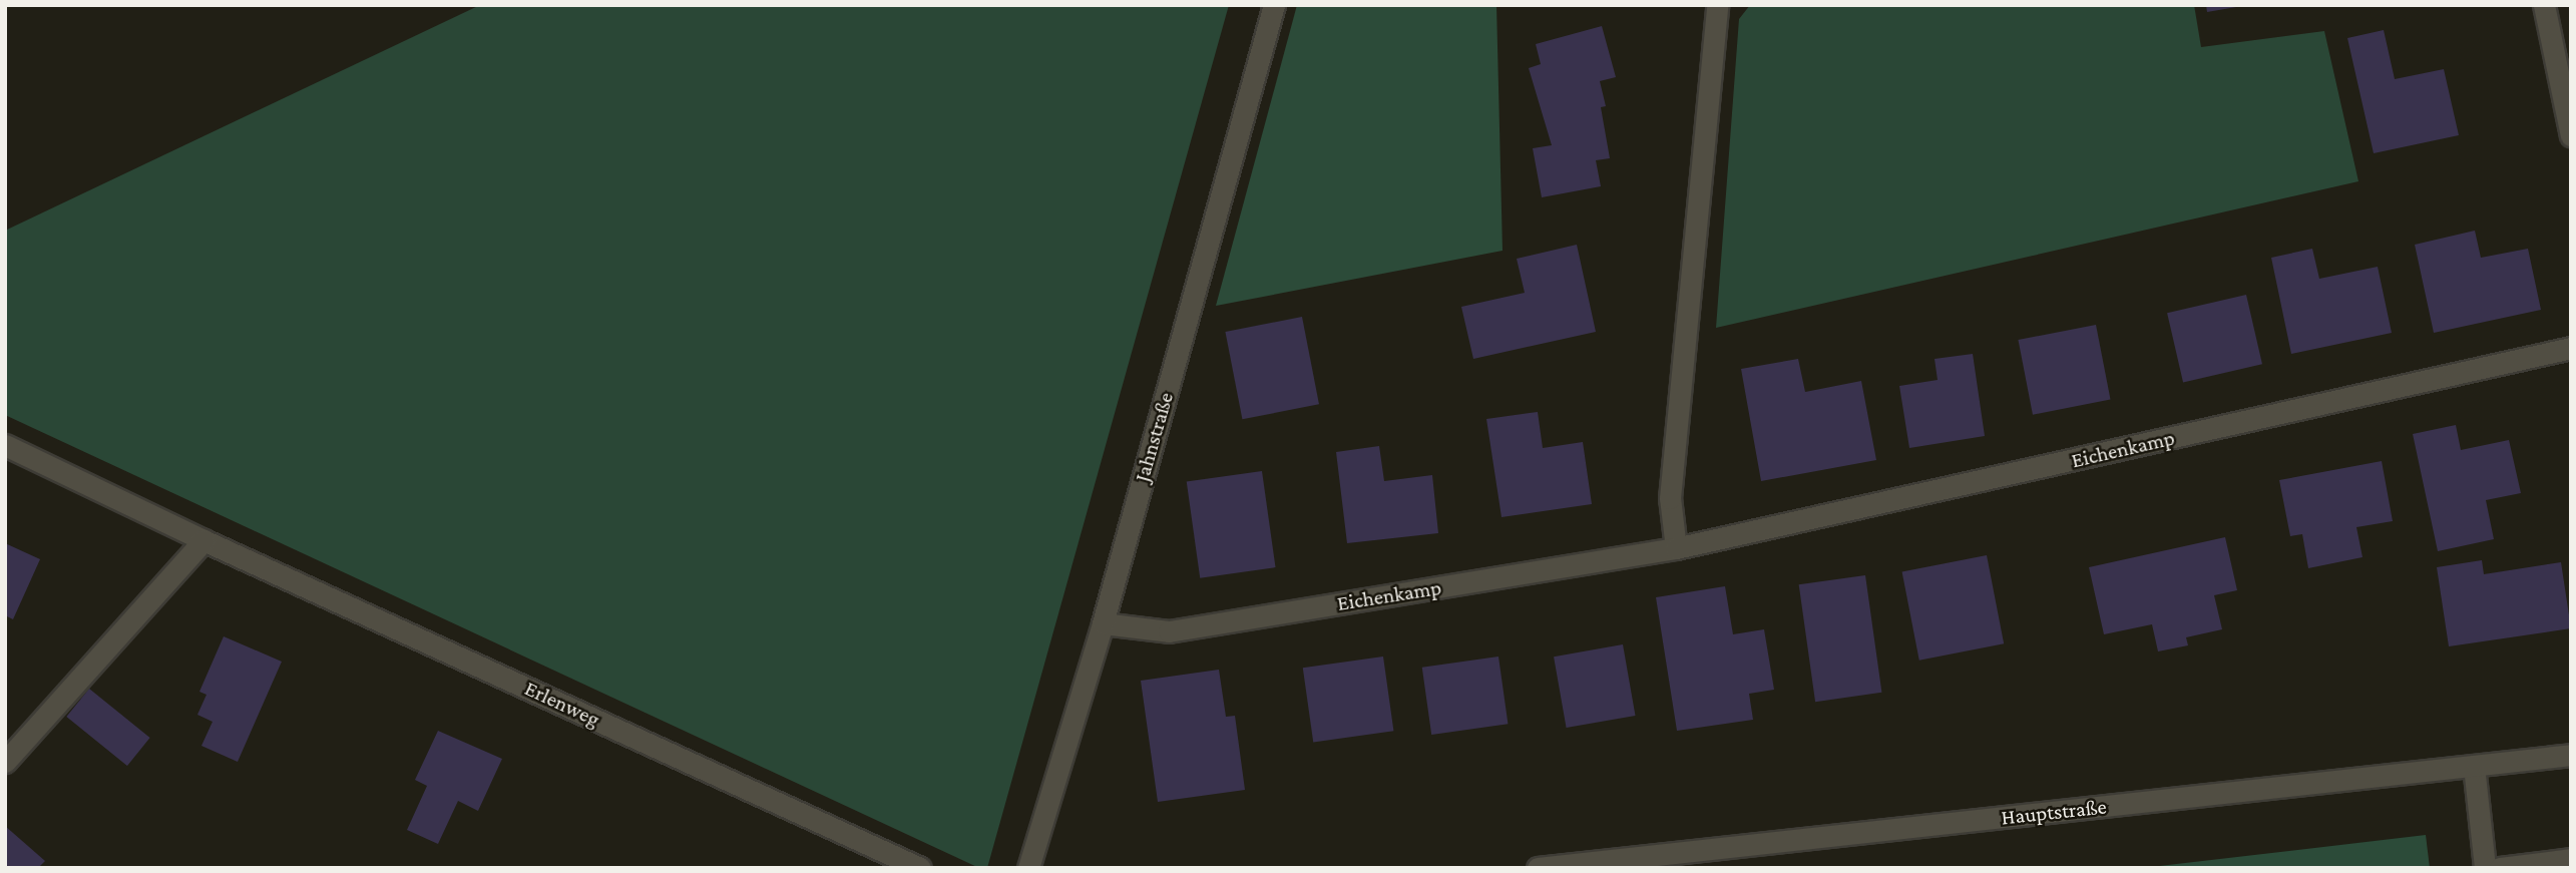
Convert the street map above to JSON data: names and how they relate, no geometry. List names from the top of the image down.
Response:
{
  "streets": {
    "street": [
      "Jahnstraße",
      "Eichenkamp",
      "Erlenweg",
      "Hauptstraße"
    ]
  },
  "crossings": [
    ["Jahnstraße", "Eichenkamp"]
  ]
}
